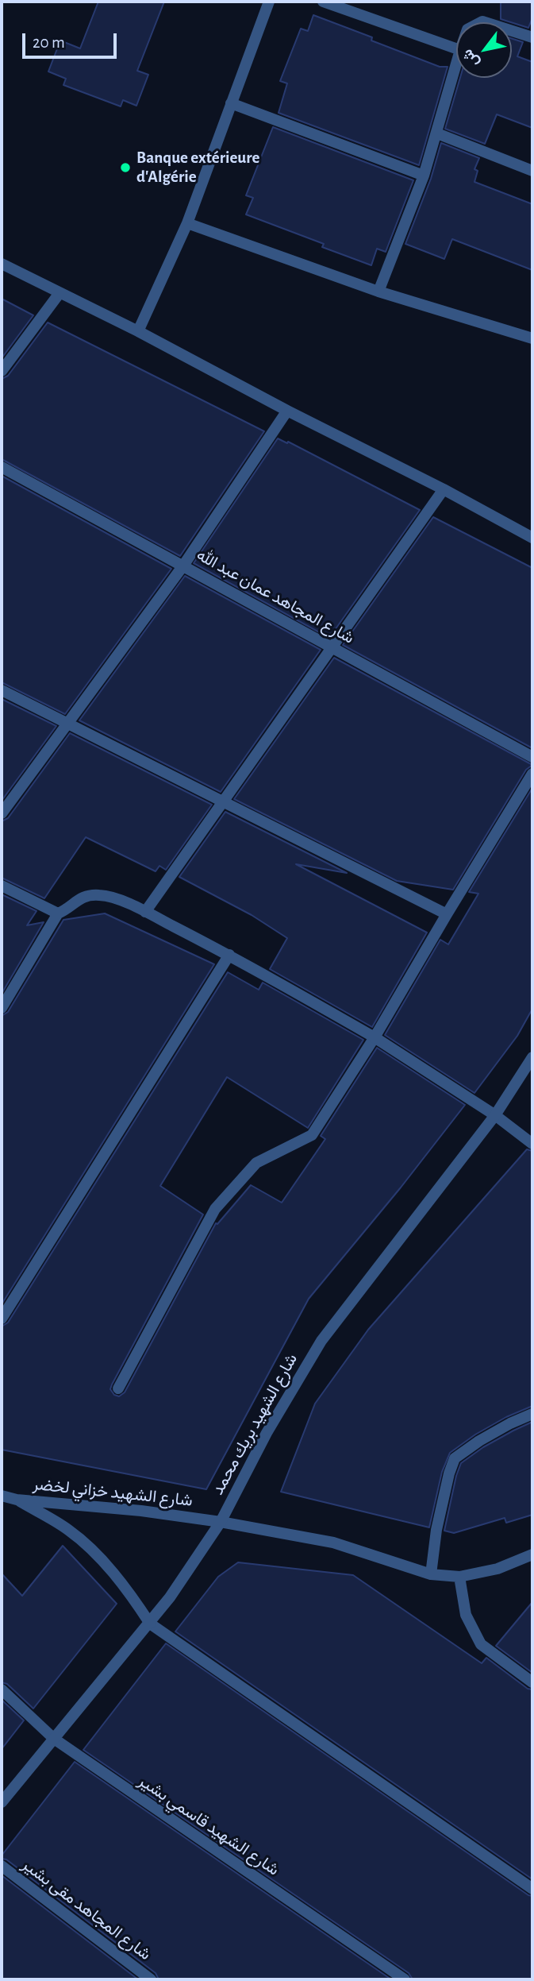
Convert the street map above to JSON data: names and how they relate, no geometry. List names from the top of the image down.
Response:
{
  "streets": {
    "street": [
      "شارع المجاهد عمان عبد الله",
      "شارع الشهيد بريك محمد",
      "شارع الشهيد خزاني لخضر",
      "شارع الشهيد قاسمي بشير",
      "شارع المجاهد مقى بشير"
    ]
  },
  "crossings": [
    ["شارع الشهيد بريك محمد", "شارع الشهيد خزاني لخضر"],
    ["شارع الشهيد بريك محمد", "شارع الشهيد قاسمي بشير"]
  ],
  "places": ["Banque extérieure d'Algérie"],
  "scale_bar": "20 m",
  "north": "bottom left"
}
